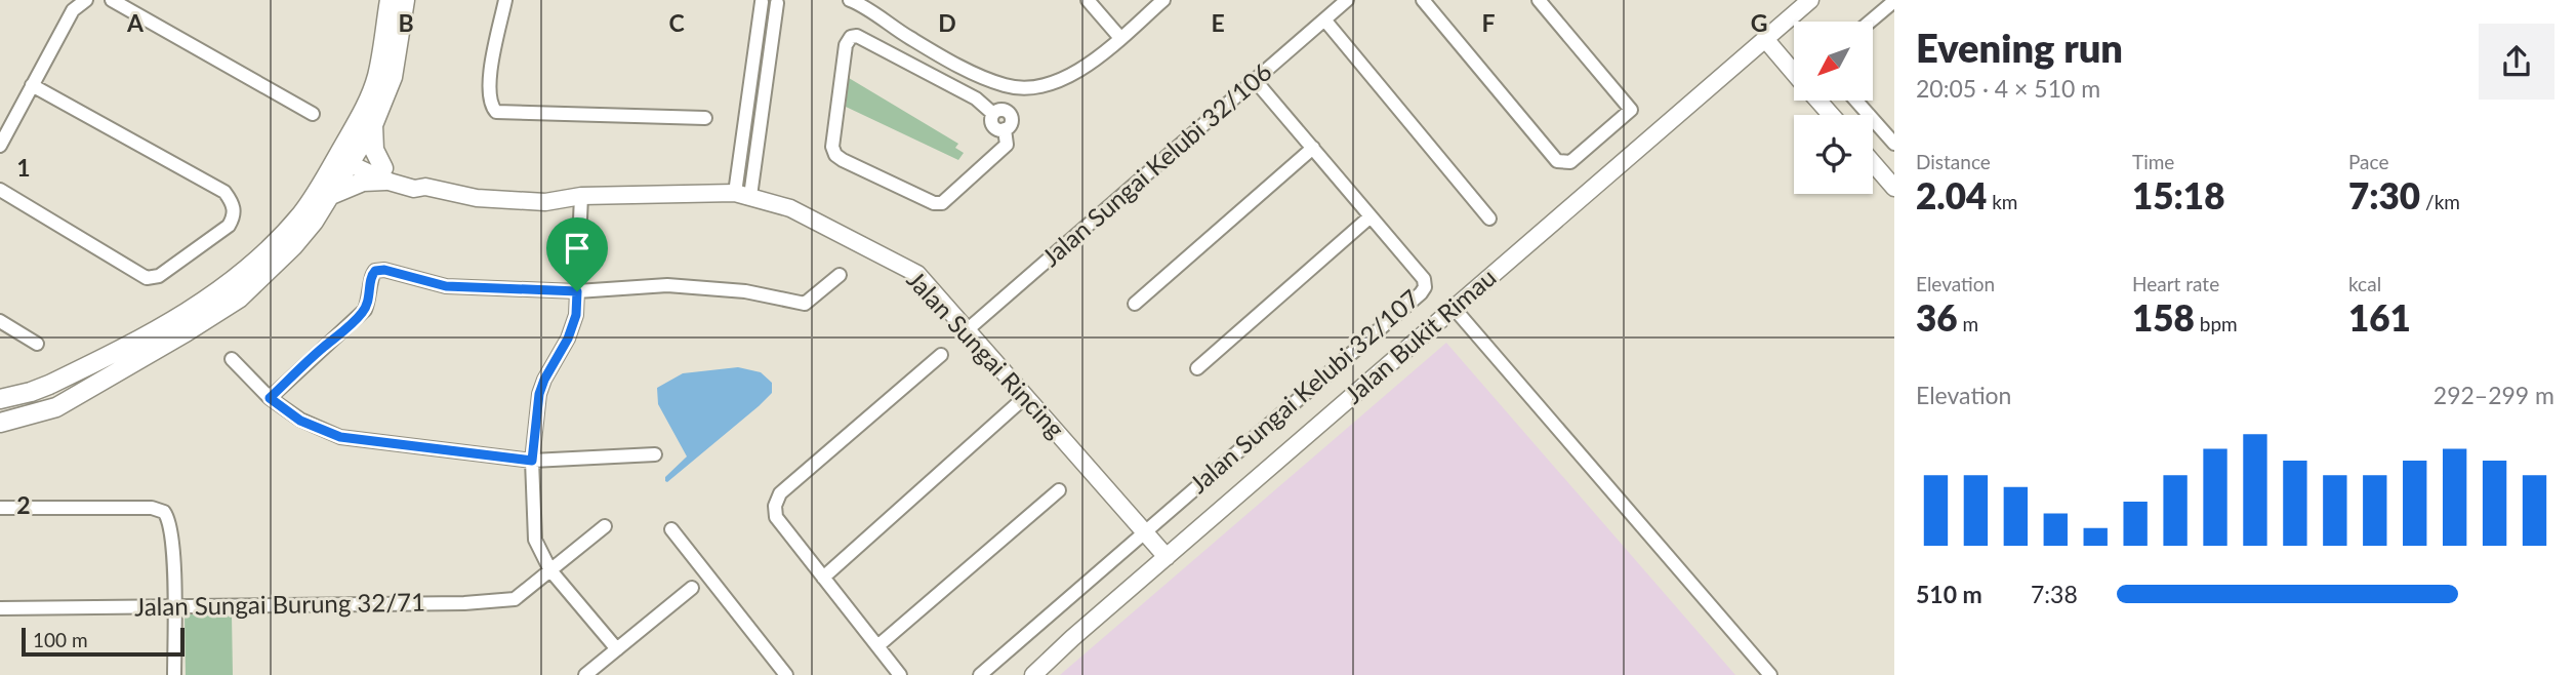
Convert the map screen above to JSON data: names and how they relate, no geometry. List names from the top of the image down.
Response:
{
  "streets": {
    "street": [
      "Jalan Sungai Kelubi 32/106",
      "Jalan Bukit Rimau",
      "Jalan Sungai Rincing",
      "Jalan Sungai Kelubi 32/107",
      "Jalan Sungai Burung 32/71"
    ]
  },
  "crossings": [
    ["Jalan Sungai Kelubi 32/106", "Jalan Sungai Rincing"],
    ["Jalan Sungai Kelubi 32/106", "Jalan Sungai Kelubi 32/107"],
    ["Jalan Bukit Rimau", "Jalan Sungai Rincing"],
    ["Jalan Sungai Rincing", "Jalan Sungai Kelubi 32/107"]
  ],
  "scale_bar": "100 m",
  "north": "bottom left",
  "page": {
    "heading": ["Evening run", "20:05 · 4 × 510 m"],
    "stats": [
      ["Distance", "2.04 km"],
      ["Time", "15:18"],
      ["Pace", "7:30 /km"],
      ["Elevation", "36 m"],
      ["Heart rate", "158 bpm"],
      ["kcal", "161"]
    ],
    "chart": ["Elevation", "292–299 m"],
    "list": [
      {
        "name": "510 m",
        "note": "7:38"
      }
    ],
    "scale": "100 m"
  },
  "grid": {
    "columns": [
      "A",
      "B",
      "C",
      "D",
      "E",
      "F",
      "G"
    ],
    "rows": ["1", "2"]
  }
}
